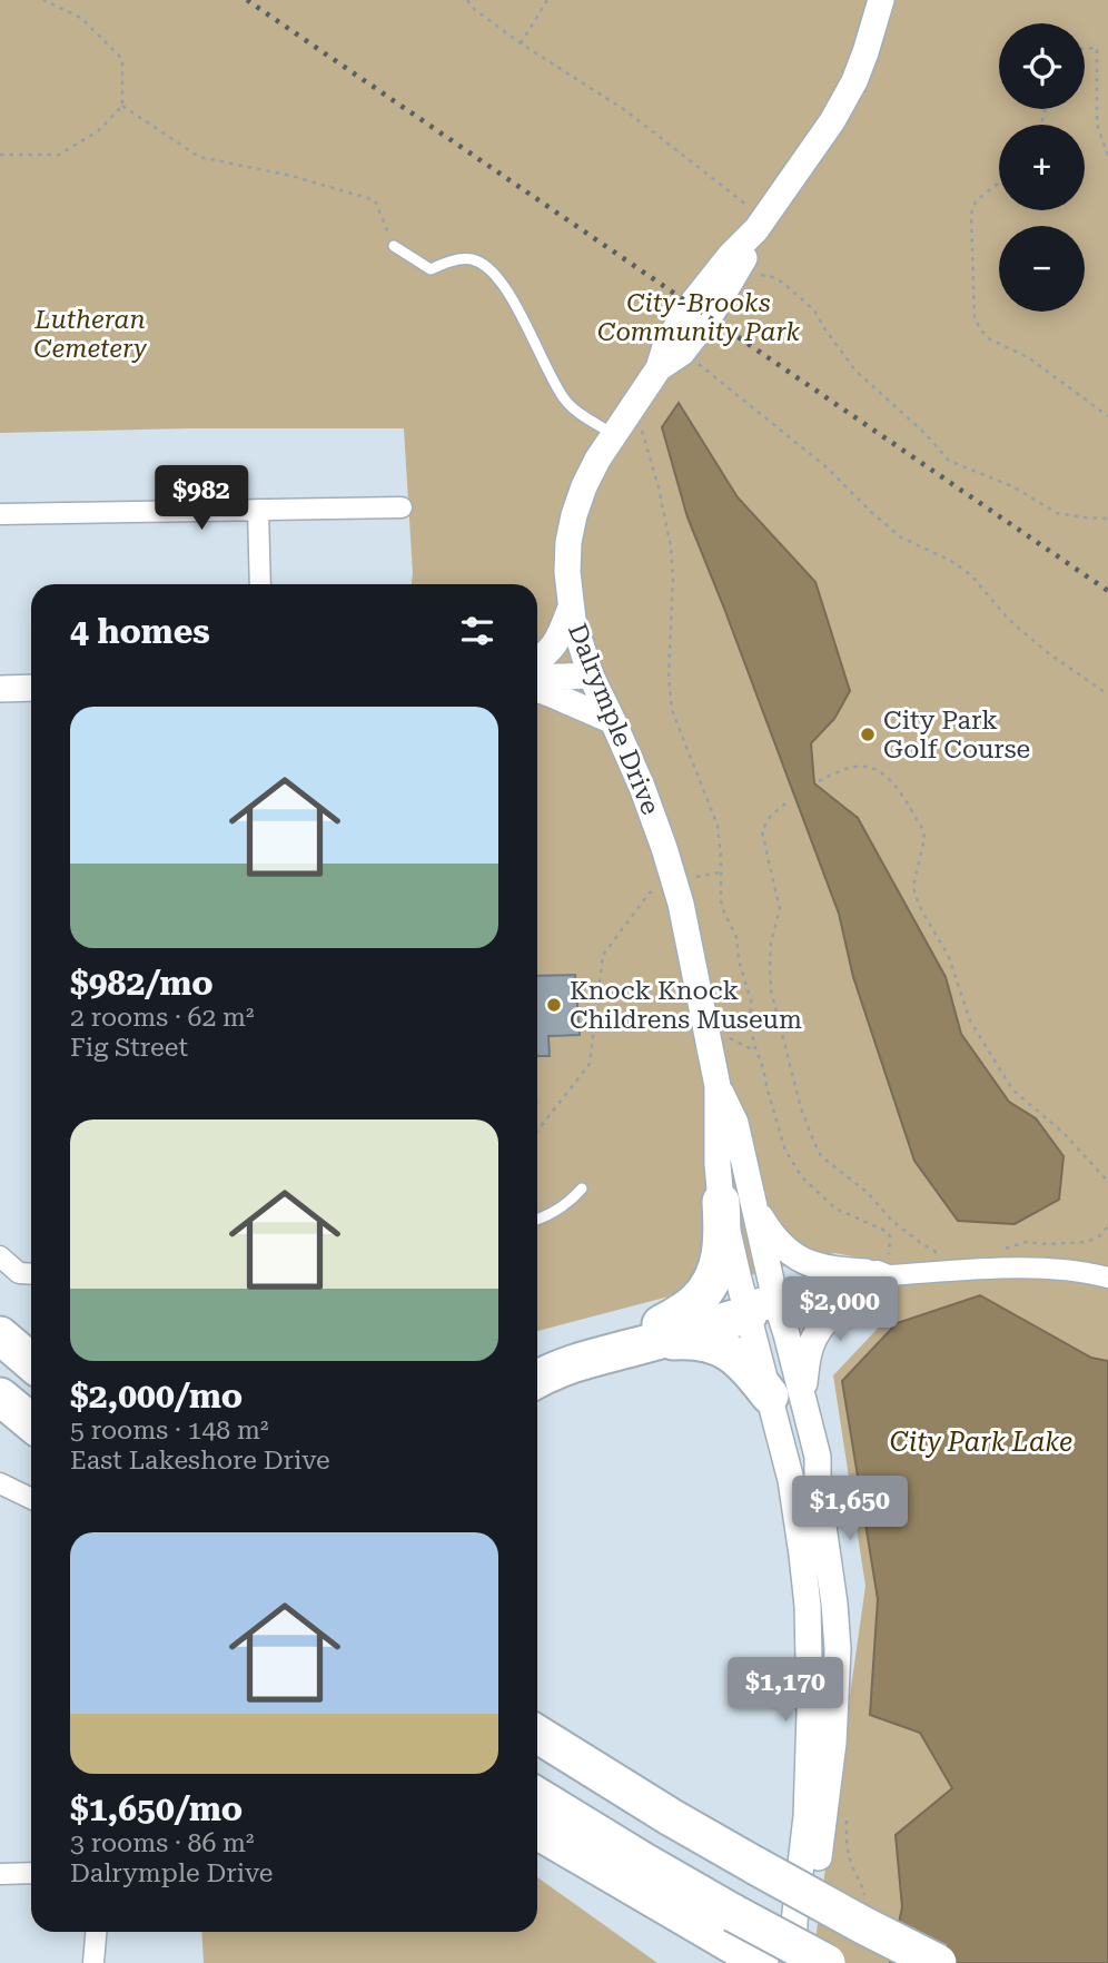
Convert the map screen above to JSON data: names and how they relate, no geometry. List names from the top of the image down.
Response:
{
  "streets": {
    "street": ["Dalrymple Drive"]
  },
  "water": ["City Park Lake"],
  "parks": ["City-Brooks Community Park", "Lutheran Cemetery"],
  "places": ["City Park Golf Course", "Knock Knock Childrens Museum"],
  "page": {
    "map_buttons": ["+", "−"],
    "price": [
      "$982",
      "$2,000",
      "$1,650",
      "$1,170"
    ],
    "heading": "4 homes",
    "list": [
      {
        "name": "$982/mo",
        "note": "2 rooms · 62 m² · Fig Street"
      },
      {
        "name": "$2,000/mo",
        "note": "5 rooms · 148 m² · East Lakeshore Drive"
      },
      {
        "name": "$1,650/mo",
        "note": "3 rooms · 86 m² · Dalrymple Drive"
      }
    ]
  }
}
